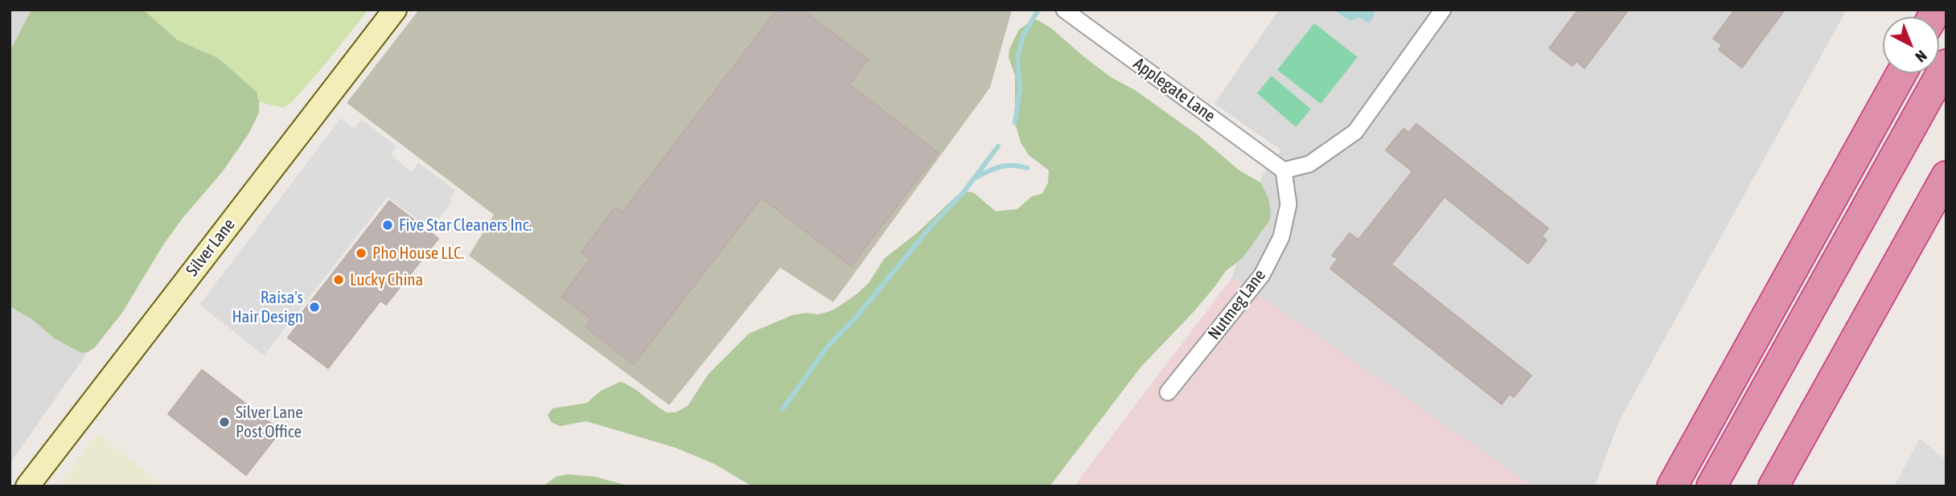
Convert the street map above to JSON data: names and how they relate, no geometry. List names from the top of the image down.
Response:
{
  "streets": {
    "main road": ["Silver Lane"],
    "street": ["Applegate Lane", "Nutmeg Lane"]
  },
  "crossings": [
    ["Applegate Lane", "Nutmeg Lane"]
  ],
  "places": [
    "Five Star Cleaners Inc.",
    "Pho House LLC.",
    "Lucky China",
    "Raisa's Hair Design",
    "Silver Lane Post Office"
  ],
  "north": "bottom right"
}
